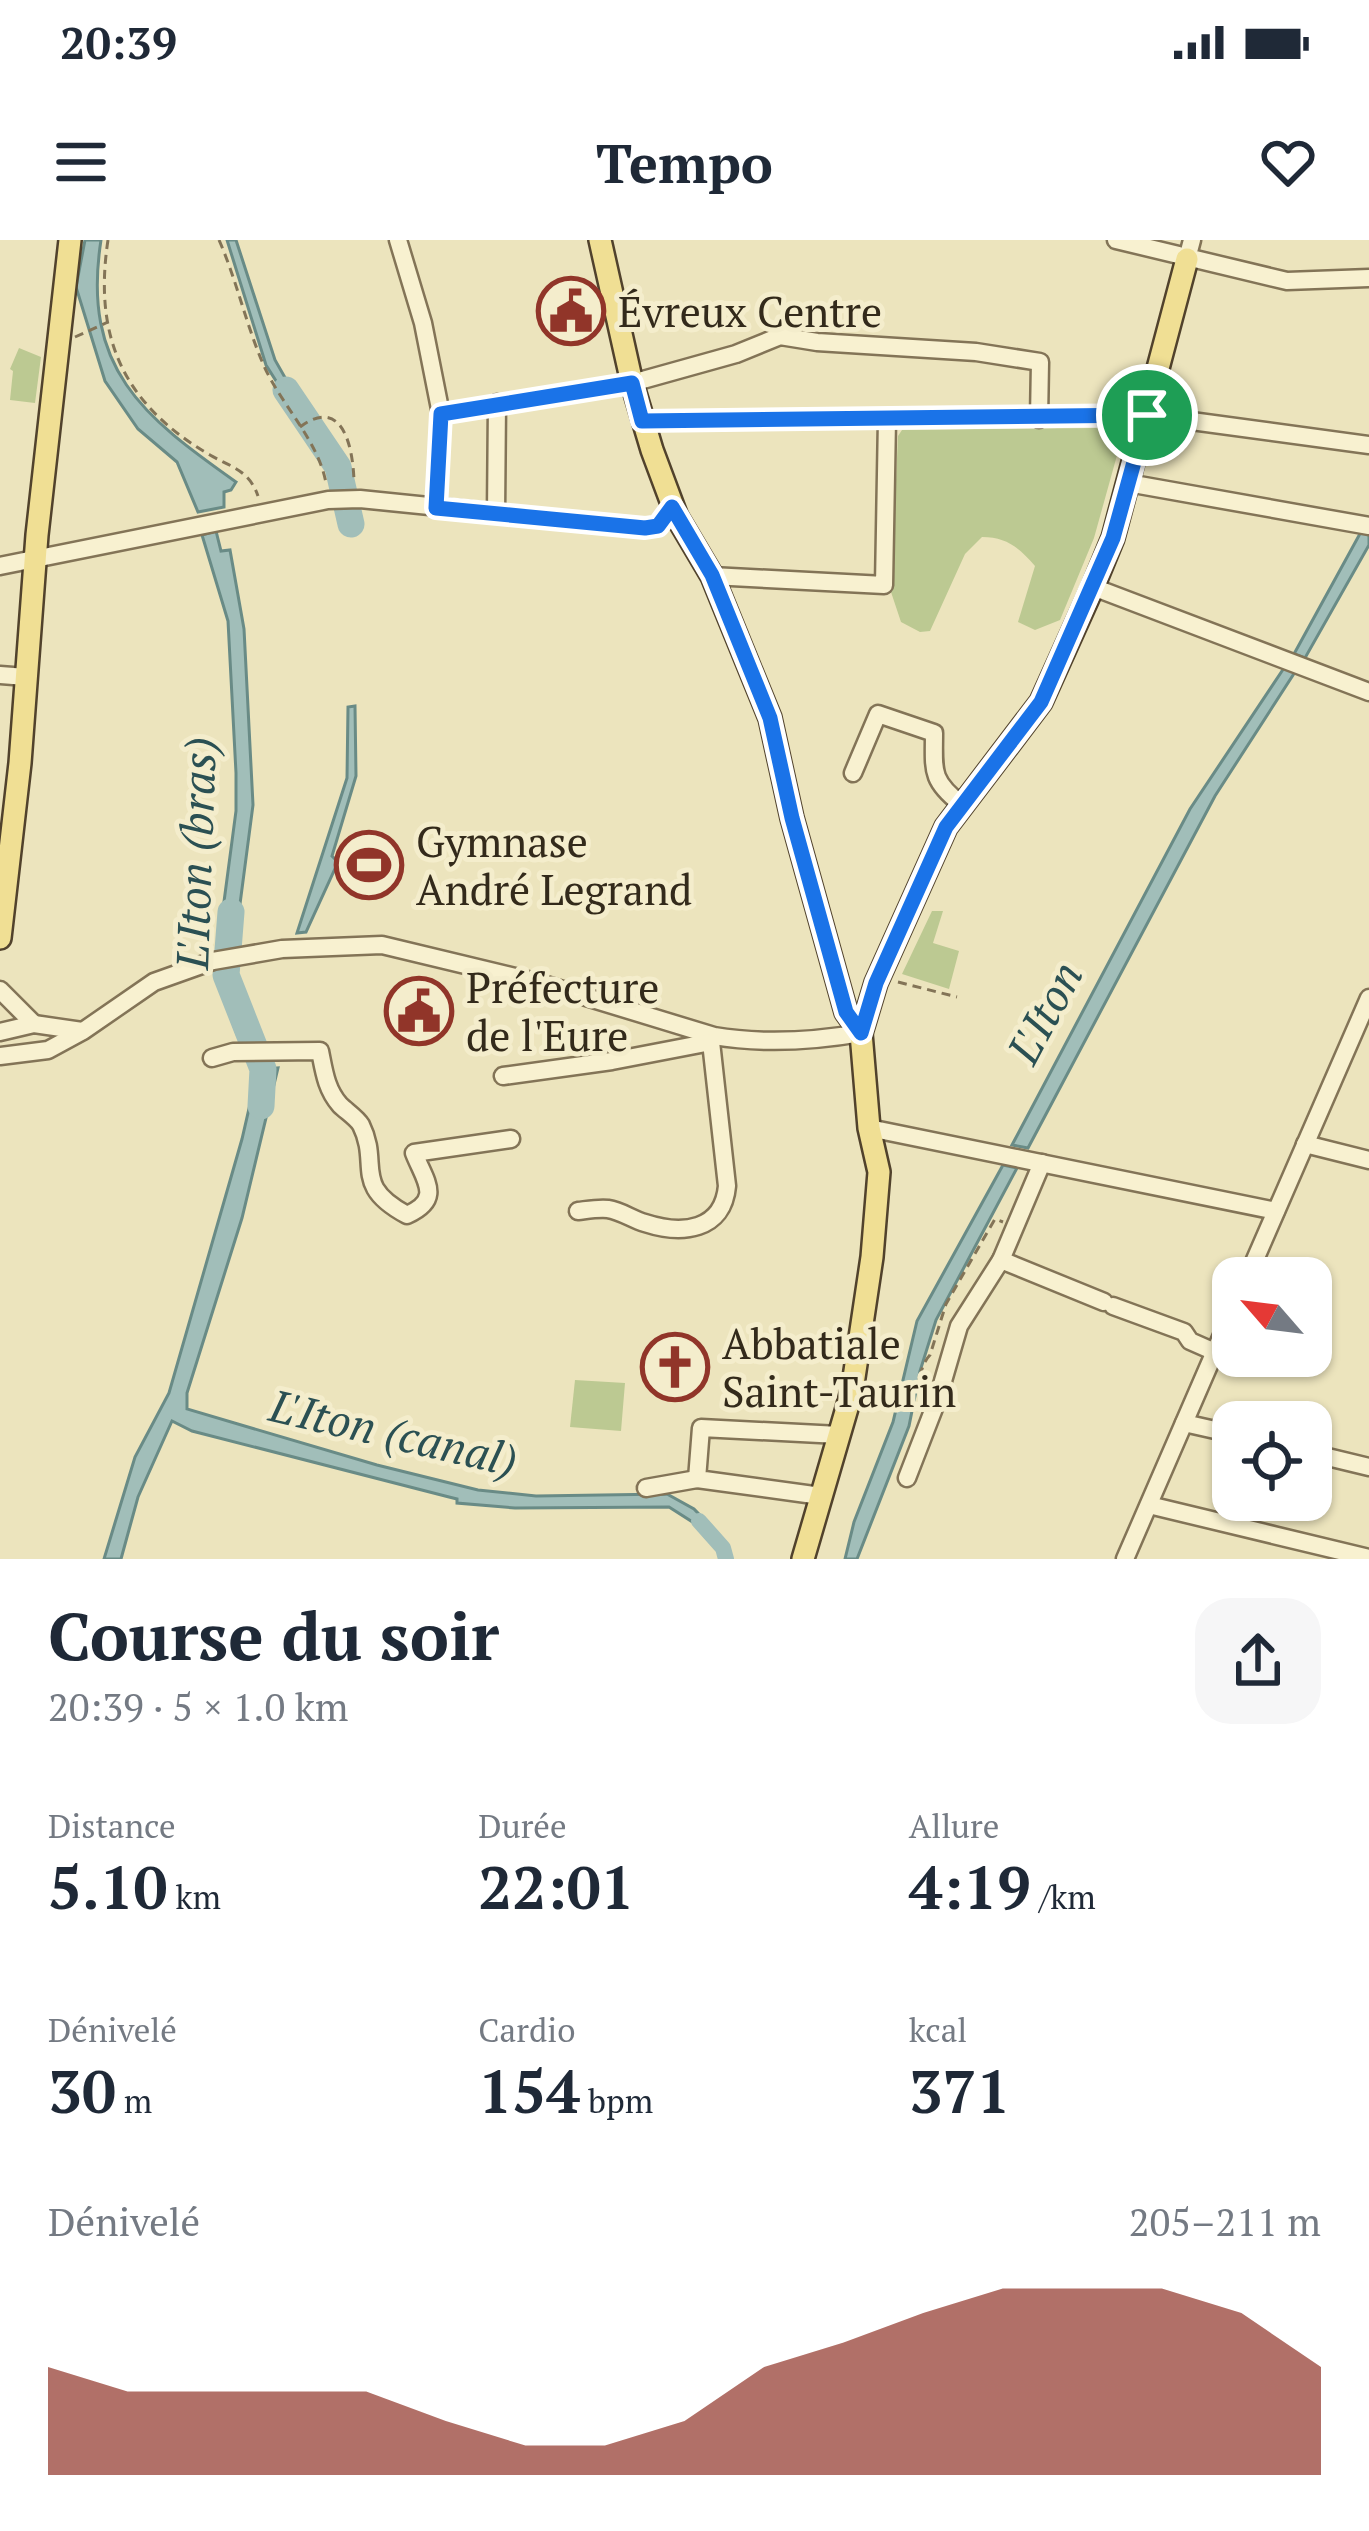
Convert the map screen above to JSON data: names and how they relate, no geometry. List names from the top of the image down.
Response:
{
  "water": ["L'Iton (bras)", "L'Iton", "L'Iton (canal)"],
  "places": {
    "public building": ["Évreux Centre", "Préfecture de l'Eure"],
    "sports": ["Gymnase André Legrand"],
    "church": ["Abbatiale Saint-Taurin"]
  },
  "north": "top left",
  "page": {
    "status": "20:39",
    "header": "Tempo",
    "heading": ["Course du soir", "20:39 · 5 × 1.0 km"],
    "stats": [
      ["Distance", "5.10 km"],
      ["Durée", "22:01"],
      ["Allure", "4:19 /km"],
      ["Dénivelé", "30 m"],
      ["Cardio", "154 bpm"],
      ["kcal", "371"]
    ],
    "chart": ["Dénivelé", "205–211 m"]
  }
}
